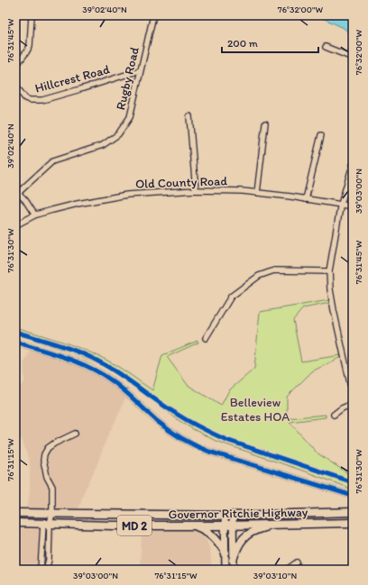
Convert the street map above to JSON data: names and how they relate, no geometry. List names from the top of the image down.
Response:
{
  "streets": {
    "highway": ["Governor Ritchie Highway", "MD 2"],
    "street": ["Hillcrest Road", "Rugby Road", "Old County Road"]
  },
  "crossings": [
    ["Hillcrest Road", "Rugby Road"]
  ],
  "parks": ["Belleview Estates HOA"],
  "scale_bar": "200 m",
  "coordinates": [
    "39°02'40\"N",
    "76°32'00\"W",
    "76°31'45\"W",
    "39°03'00\"N",
    "76°31'30\"W",
    "76°31'15\"W",
    "39°03'10\"N"
  ]
}
